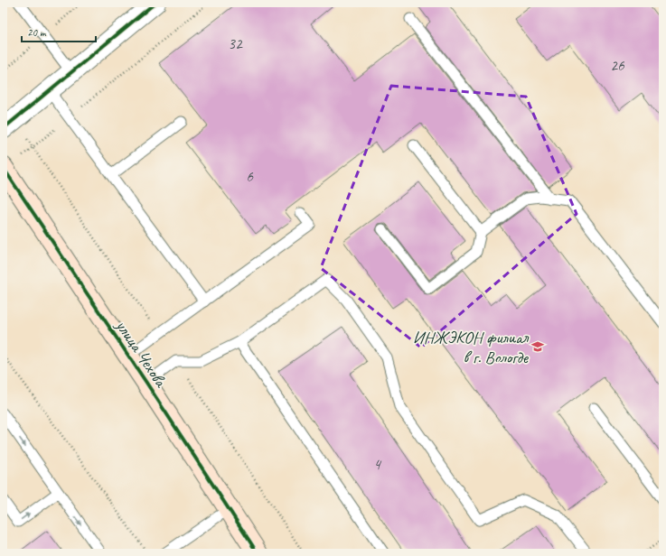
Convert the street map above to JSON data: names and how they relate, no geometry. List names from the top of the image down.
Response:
{
  "streets": {
    "street": ["улица Чехова"]
  },
  "places": {
    "school or university": ["ИНЖЭКОН филиал в г. Вологде"]
  },
  "house_numbers": [
    "32",
    "26",
    "6",
    "4"
  ],
  "scale_bar": "20 m"
}
